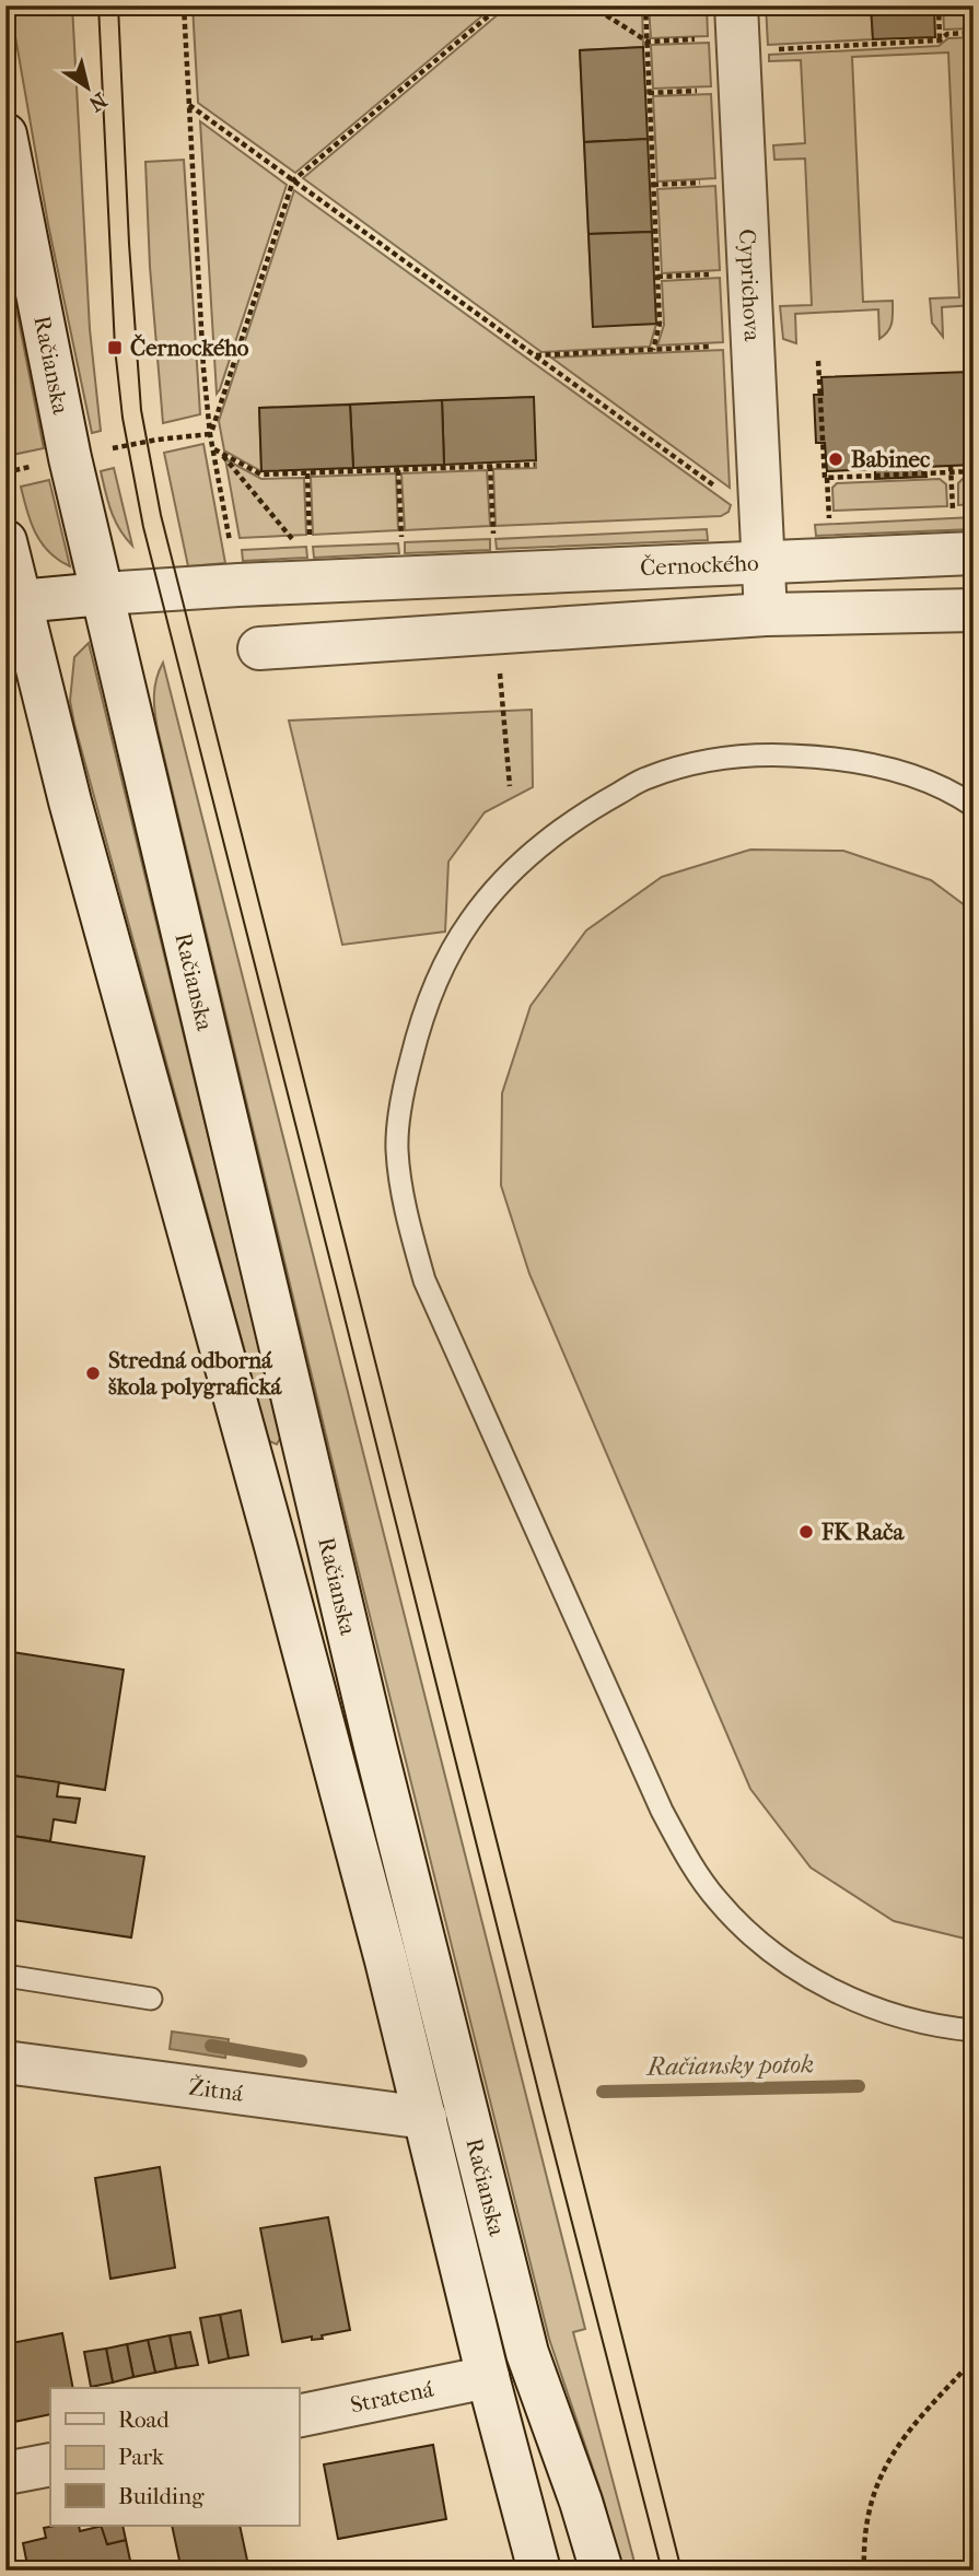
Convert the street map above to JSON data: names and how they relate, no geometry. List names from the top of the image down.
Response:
{
  "streets": {
    "main road": [
      "Cyprichova",
      "Račianska",
      "Černockého",
      "Žitná",
      "Stratená"
    ]
  },
  "crossings": [
    ["Cyprichova", "Černockého"],
    ["Račianska", "Černockého"],
    ["Račianska", "Žitná"],
    ["Račianska", "Stratená"]
  ],
  "water": ["Račiansky potok"],
  "places": {
    "transit": ["Černockého"],
    "other": ["Babinec", "Stredná odborná škola polygrafická", "FK Rača"]
  },
  "legend": ["Road", "Park", "Building"],
  "north": "bottom right"
}
